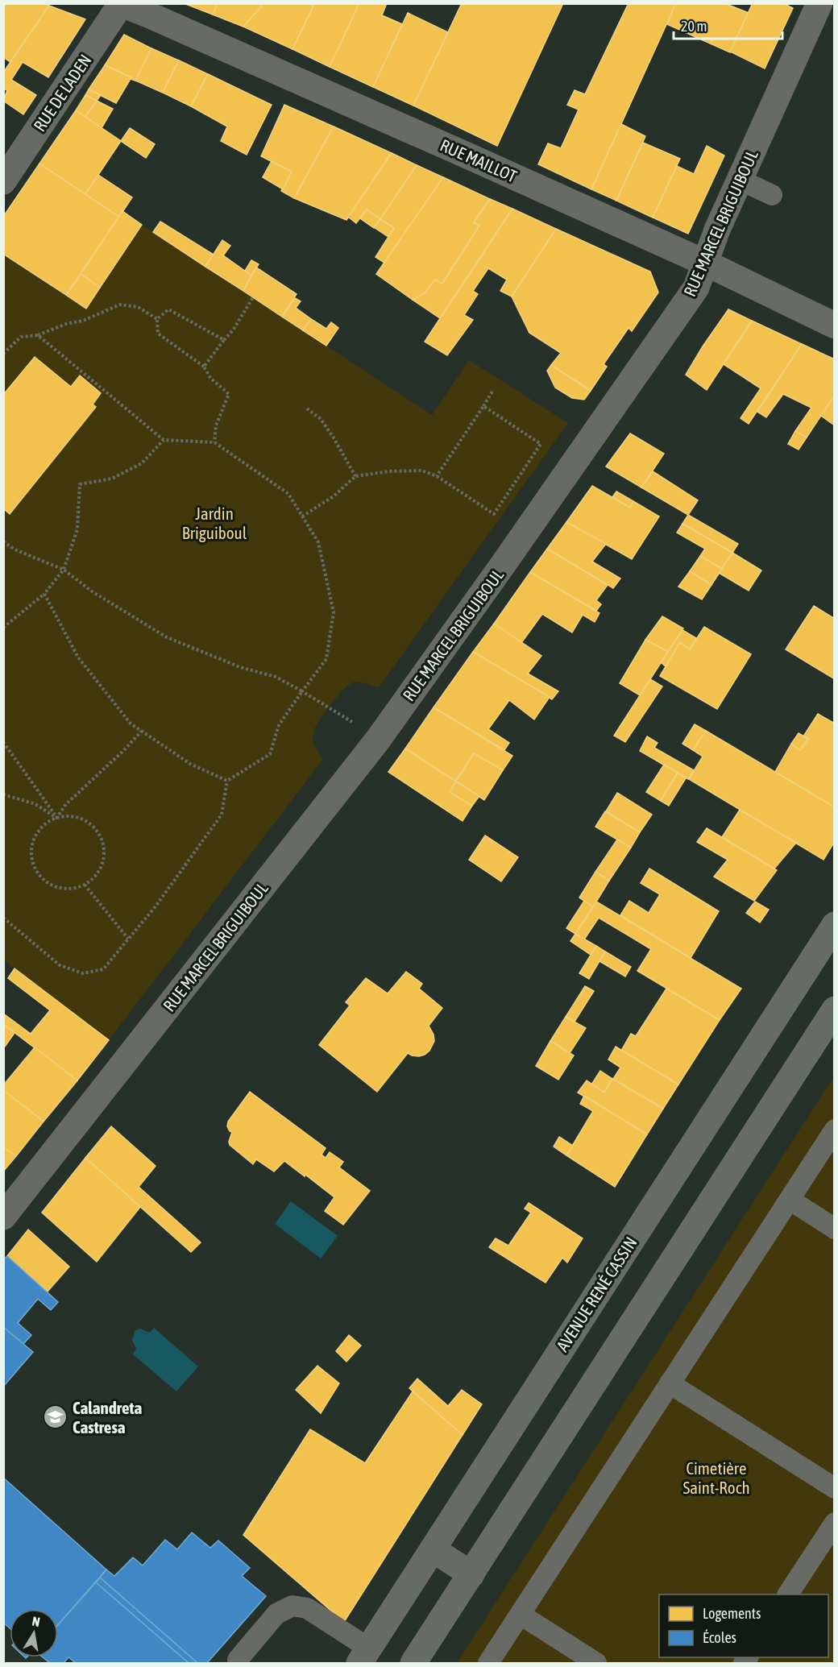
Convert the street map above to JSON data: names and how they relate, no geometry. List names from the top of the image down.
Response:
{
  "streets": {
    "main road": ["AVENUE RENÉ CASSIN"],
    "street": ["RUE DE LADEN", "RUE MAILLOT", "RUE MARCEL BRIGUIBOUL"]
  },
  "crossings": [
    ["RUE DE LADEN", "RUE MAILLOT"],
    ["RUE MAILLOT", "RUE MARCEL BRIGUIBOUL"]
  ],
  "parks": ["Jardin Briguiboul", "Cimetière Saint-Roch"],
  "places": {
    "school or university": ["Calandreta Castresa"]
  },
  "legend": ["Logements", "Écoles"],
  "scale_bar": "20 m",
  "north": "top"
}
